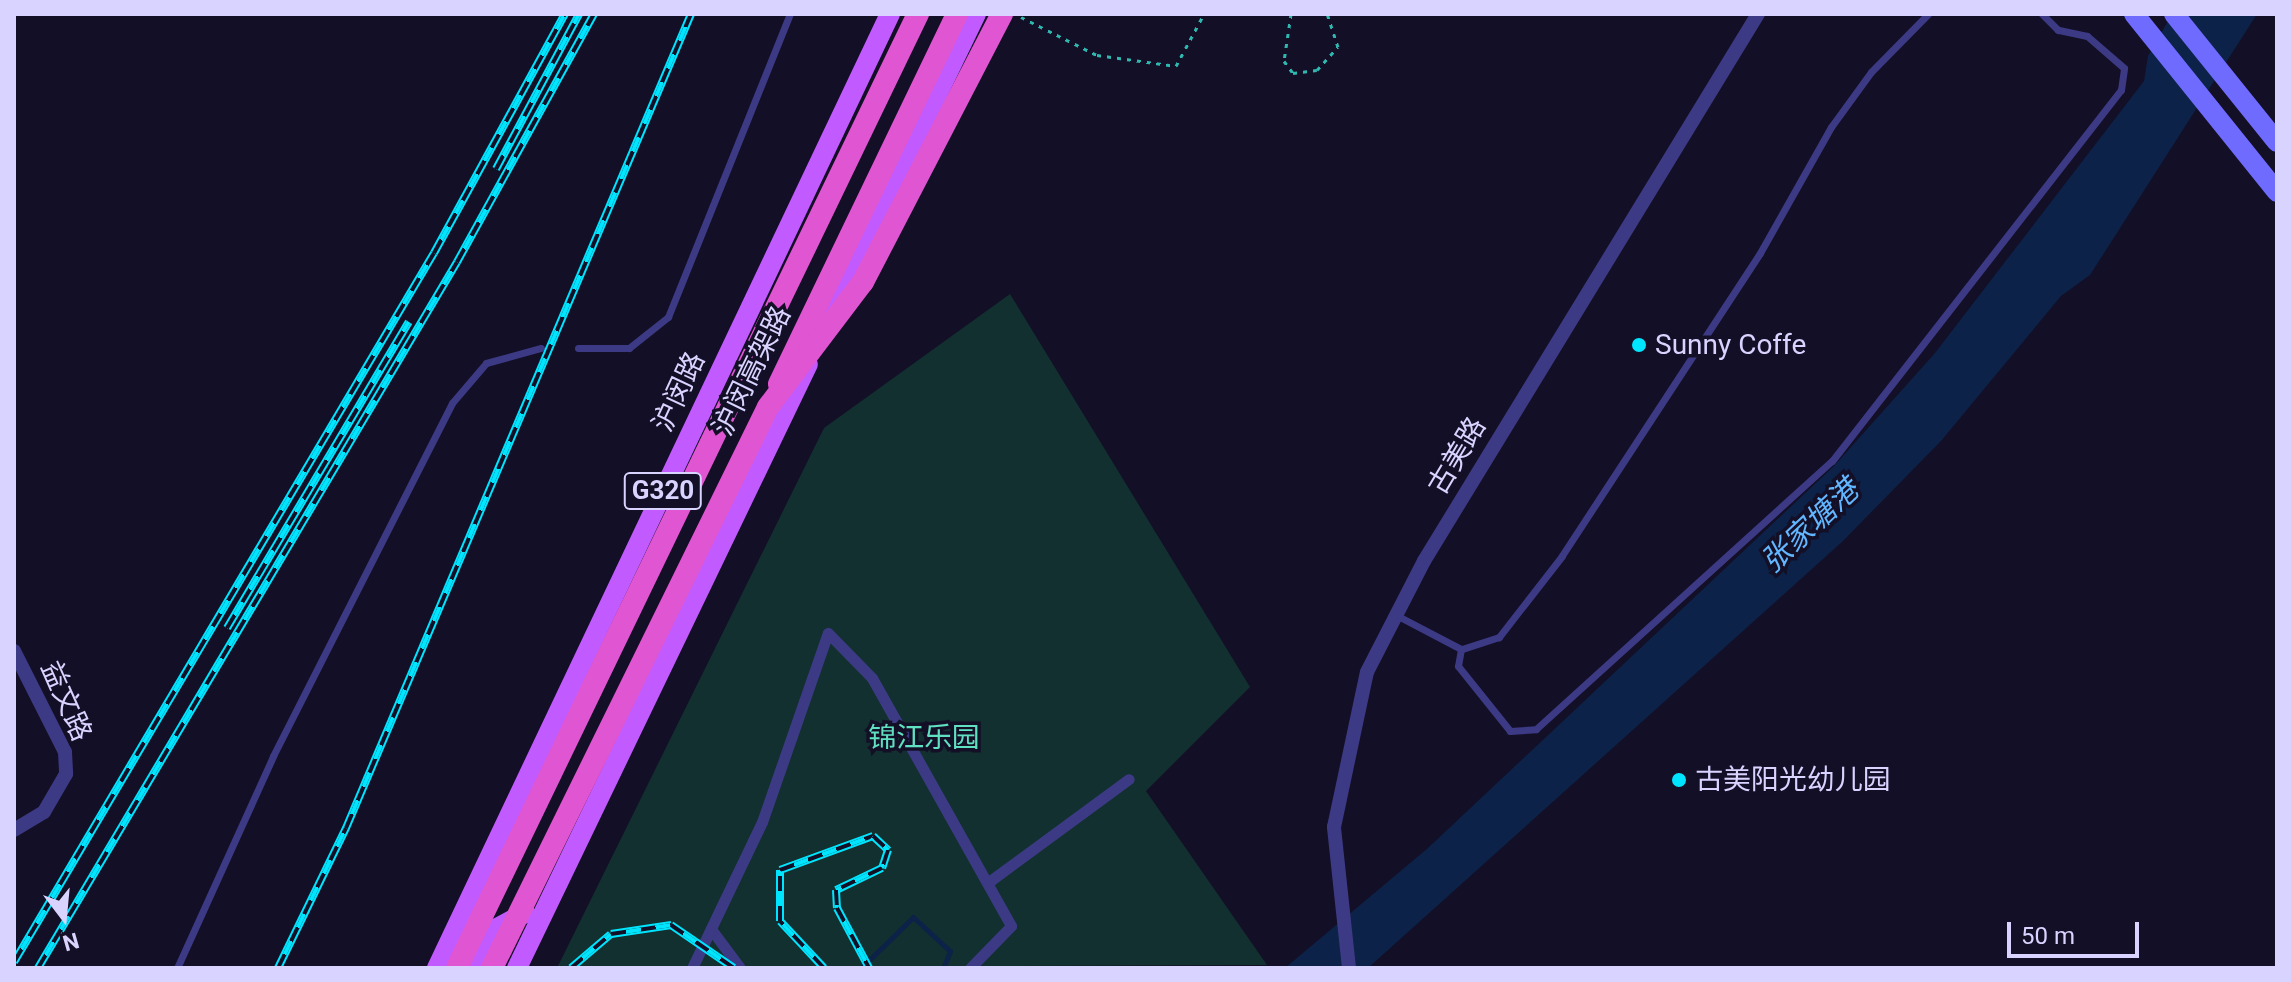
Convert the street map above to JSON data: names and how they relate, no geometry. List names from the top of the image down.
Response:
{
  "streets": {
    "highway": ["沪闵高架路"],
    "main road": ["沪闵路", "G320"],
    "street": ["古美路", "益文路"]
  },
  "water": ["张家塘港"],
  "parks": ["锦江乐园"],
  "places": ["Sunny Coffe", "古美阳光幼儿园"],
  "scale_bar": "50 m",
  "north": "bottom"
}
